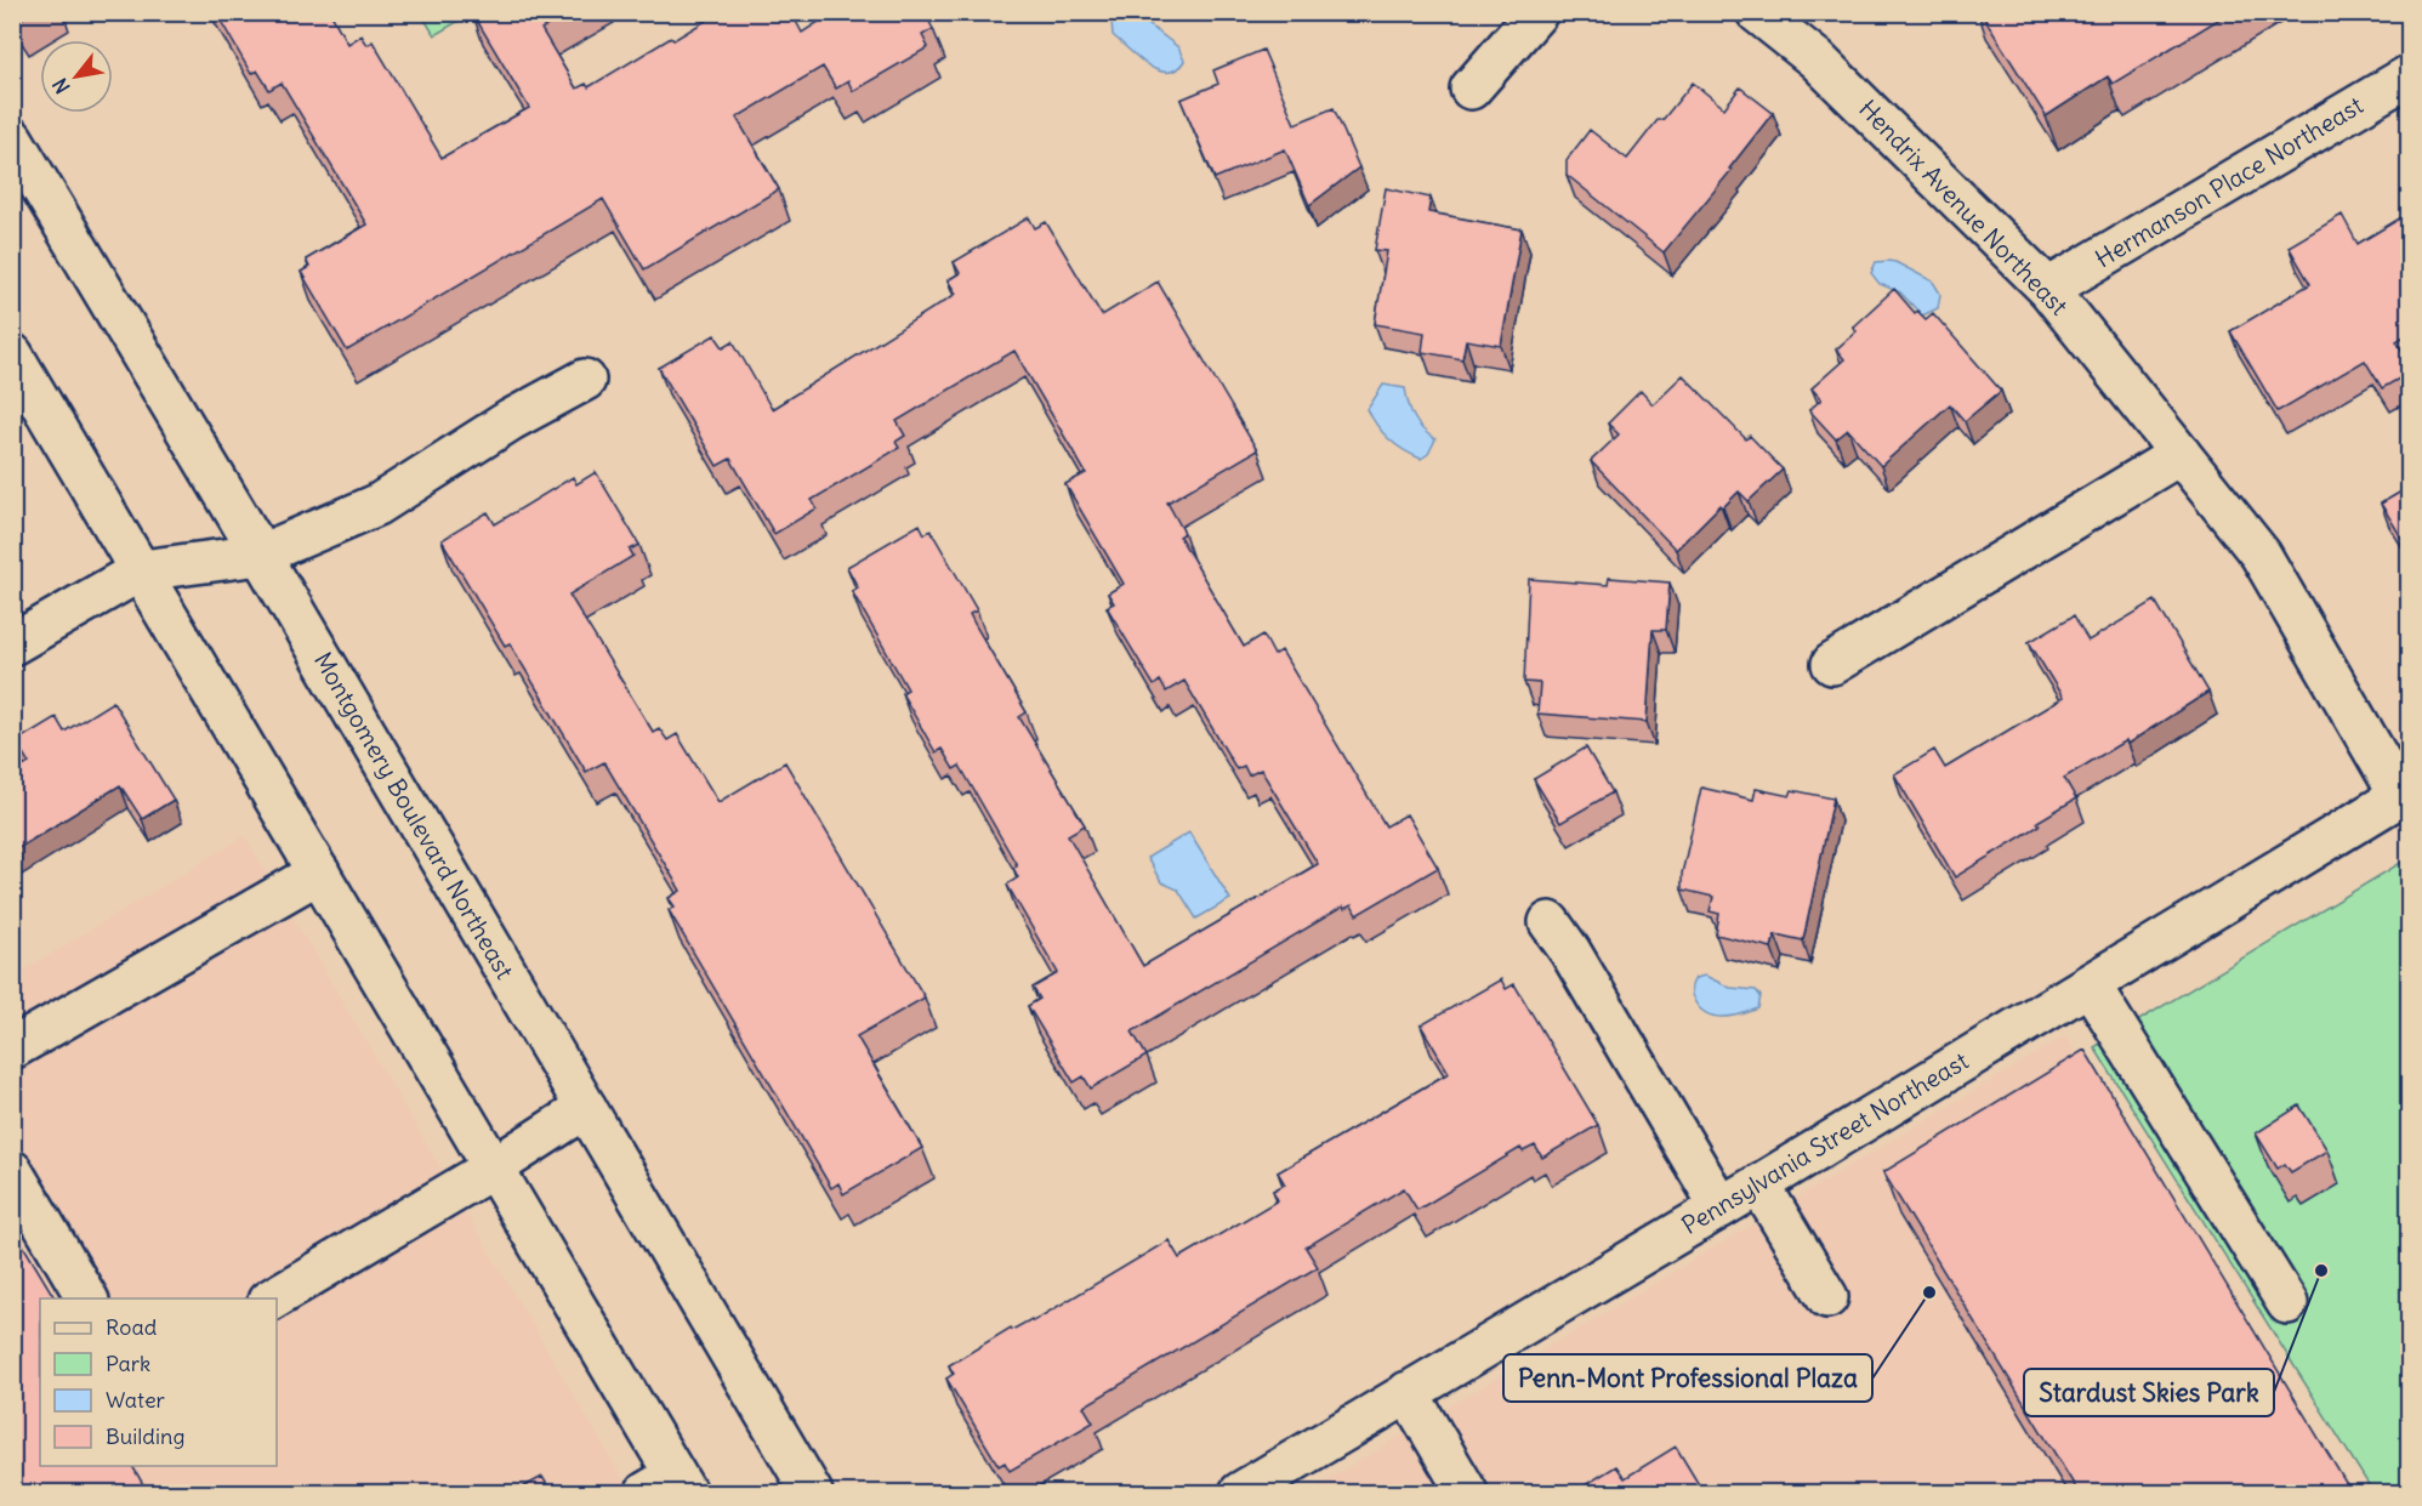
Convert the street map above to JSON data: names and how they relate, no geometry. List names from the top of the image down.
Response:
{
  "streets": {
    "street": [
      "Hermanson Place Northeast",
      "Hendrix Avenue Northeast",
      "Montgomery Boulevard Northeast",
      "Pennsylvania Street Northeast"
    ]
  },
  "crossings": [
    ["Hermanson Place Northeast", "Hendrix Avenue Northeast"],
    ["Hendrix Avenue Northeast", "Pennsylvania Street Northeast"]
  ],
  "places": ["Stardust Skies Park", "Penn-Mont Professional Plaza"],
  "legend": [
    "Road",
    "Park",
    "Water",
    "Building"
  ],
  "north": "bottom left"
}
